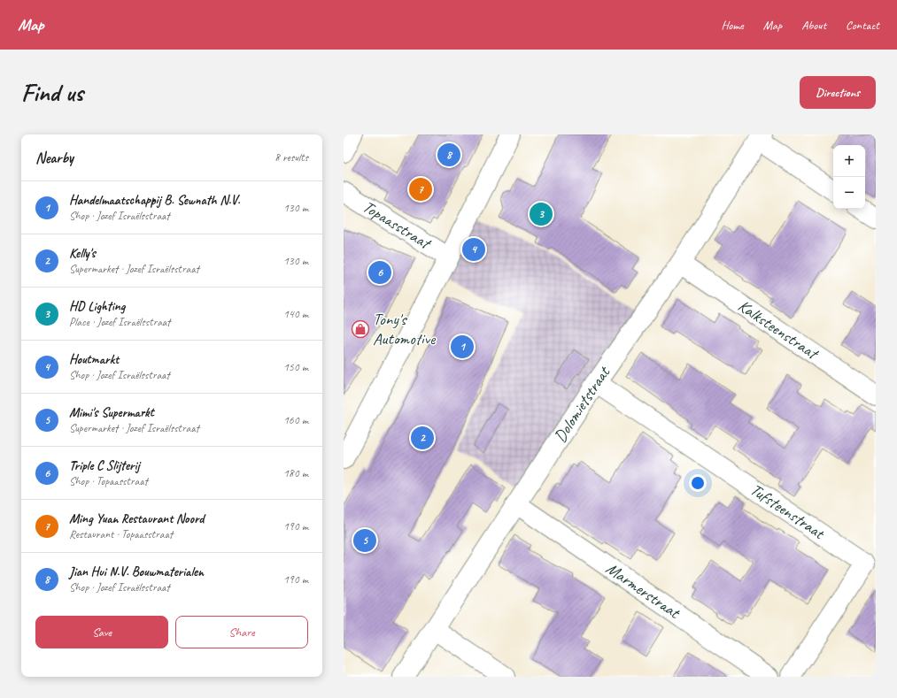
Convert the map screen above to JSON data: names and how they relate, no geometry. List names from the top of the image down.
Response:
{
  "streets": {
    "street": [
      "Topaasstraat",
      "Kalksteenstraat",
      "Dolomietstraat",
      "Tufsteenstraat",
      "Marmerstraat"
    ]
  },
  "crossings": [
    ["Kalksteenstraat", "Dolomietstraat"],
    ["Dolomietstraat", "Tufsteenstraat"],
    ["Dolomietstraat", "Marmerstraat"]
  ],
  "places": {
    "shop": ["Tony's Automotive"]
  },
  "page": {
    "header": "Map",
    "nav": [
      "Home",
      "Map",
      "About",
      "Contact"
    ],
    "buttons": [
      "Directions",
      ["Save", "Share"]
    ],
    "title": "Find us",
    "heading": ["Nearby", "8 results"],
    "pins": [
      "8",
      "7",
      "3",
      "4",
      "6",
      "1",
      "2",
      "5"
    ],
    "map_buttons": ["+", "−"],
    "list": [
      {
        "mark": "1",
        "name": "Handelmaatschappij B. Sewnath N.V.",
        "note": "Shop · Jozef Israëlsstraat",
        "value": "130 m"
      },
      {
        "mark": "2",
        "name": "Kelly's",
        "note": "Supermarket · Jozef Israëlsstraat",
        "value": "130 m"
      },
      {
        "mark": "3",
        "name": "HD Lighting",
        "note": "Place · Jozef Israëlsstraat",
        "value": "140 m"
      },
      {
        "mark": "4",
        "name": "Houtmarkt",
        "note": "Shop · Jozef Israëlsstraat",
        "value": "150 m"
      },
      {
        "mark": "5",
        "name": "Mimi's Supermarkt",
        "note": "Supermarket · Jozef Israëlsstraat",
        "value": "160 m"
      },
      {
        "mark": "6",
        "name": "Triple C Slijterij",
        "note": "Shop · Topaasstraat",
        "value": "180 m"
      },
      {
        "mark": "7",
        "name": "Ming Yuan Restaurant Noord",
        "note": "Restaurant · Topaasstraat",
        "value": "190 m"
      },
      {
        "mark": "8",
        "name": "Jian Hui N.V. Bouwmaterialen",
        "note": "Shop · Jozef Israëlsstraat",
        "value": "190 m"
      }
    ]
  }
}
